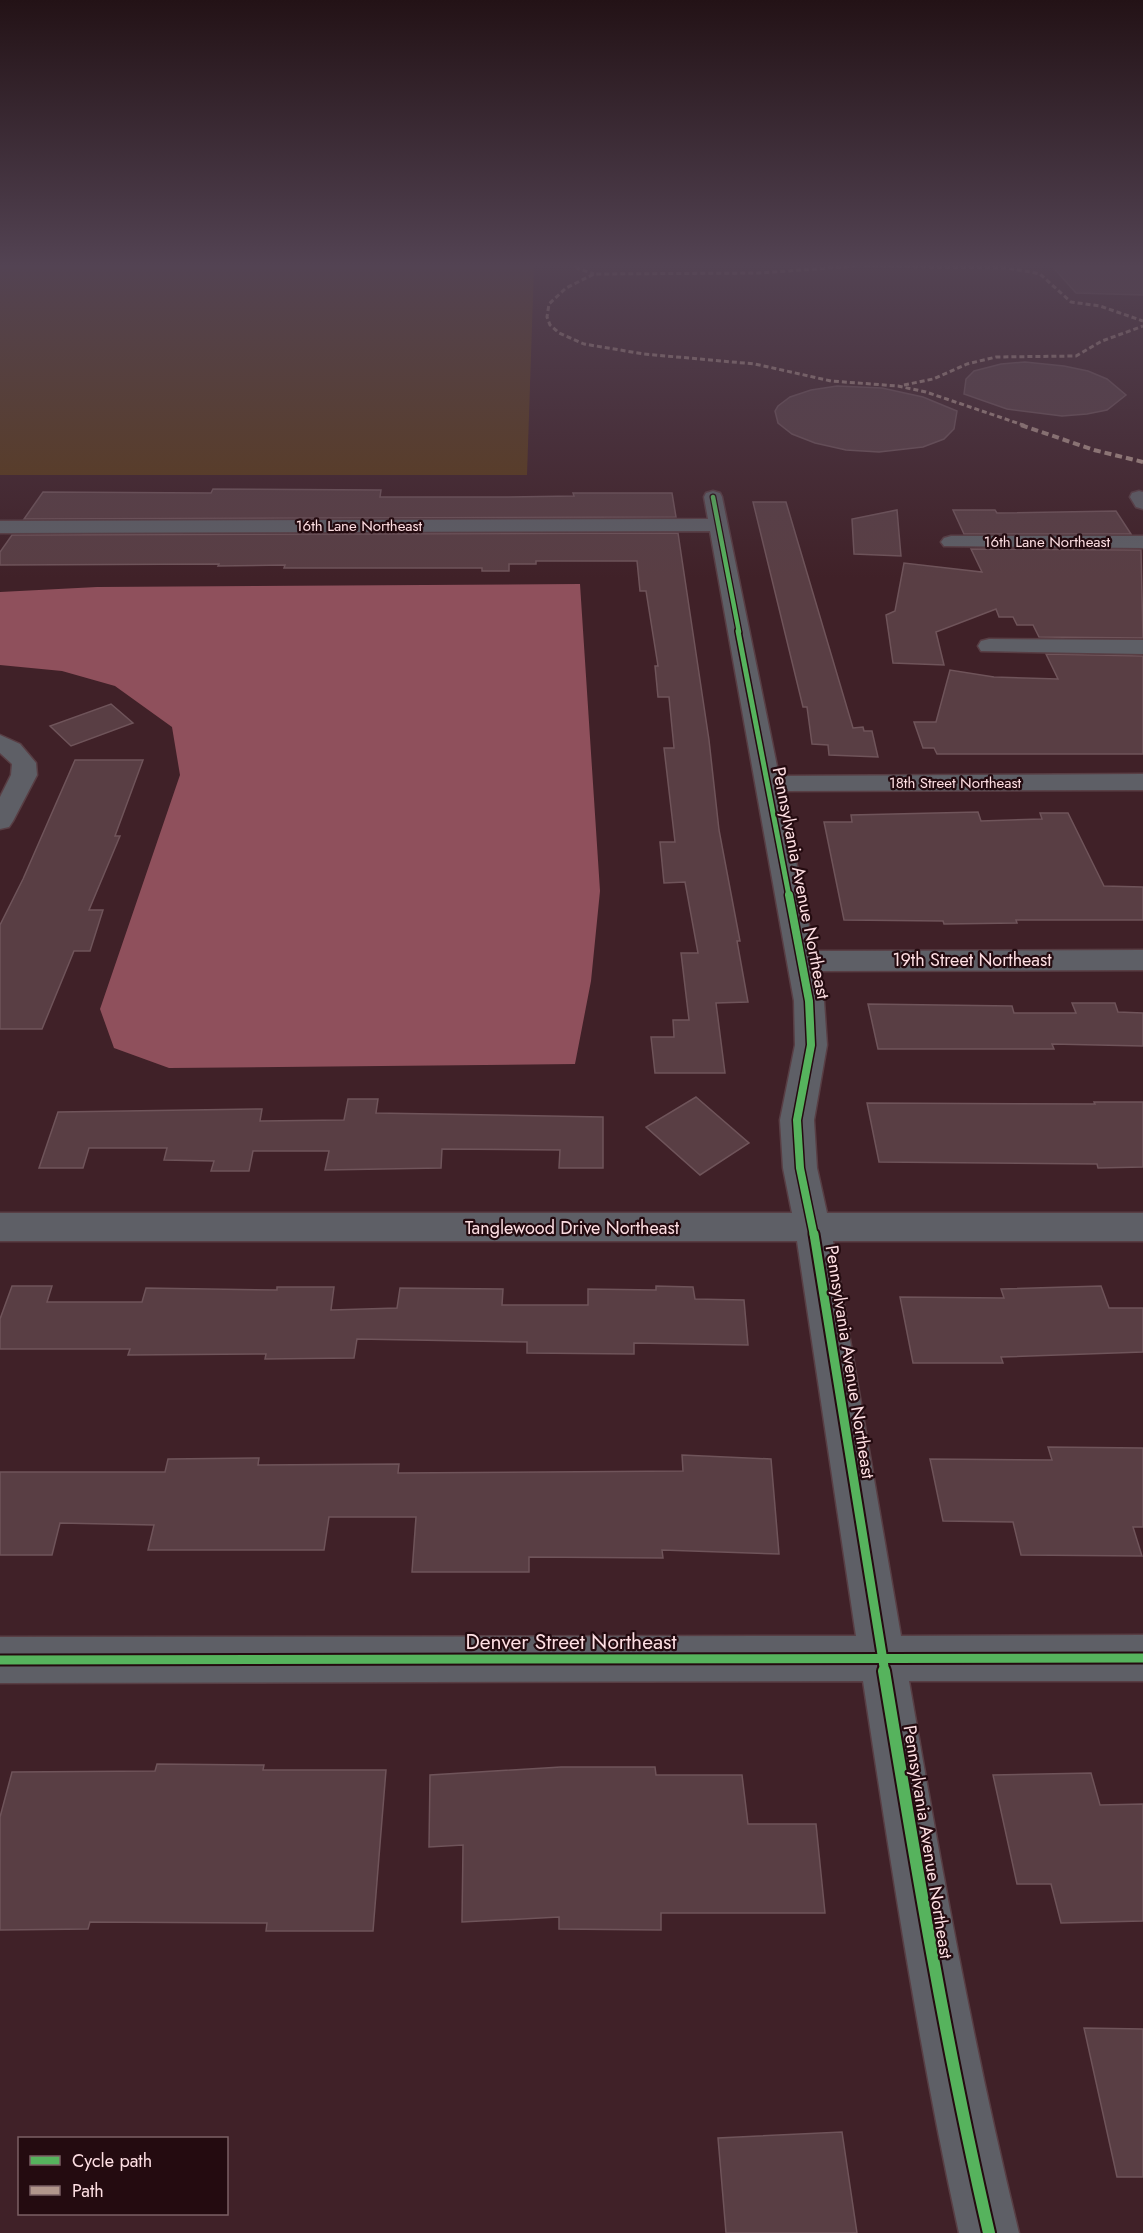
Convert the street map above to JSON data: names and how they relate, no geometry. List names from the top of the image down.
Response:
{
  "streets": {
    "street": [
      "16th Lane Northeast",
      "18th Street Northeast",
      "Pennsylvania Avenue Northeast",
      "19th Street Northeast",
      "Tanglewood Drive Northeast",
      "Denver Street Northeast"
    ]
  },
  "crossings": [
    ["16th Lane Northeast", "Pennsylvania Avenue Northeast"],
    ["18th Street Northeast", "Pennsylvania Avenue Northeast"],
    ["Pennsylvania Avenue Northeast", "19th Street Northeast"],
    ["Pennsylvania Avenue Northeast", "Tanglewood Drive Northeast"],
    ["Pennsylvania Avenue Northeast", "Denver Street Northeast"]
  ],
  "legend": ["Cycle path", "Path"]
}
